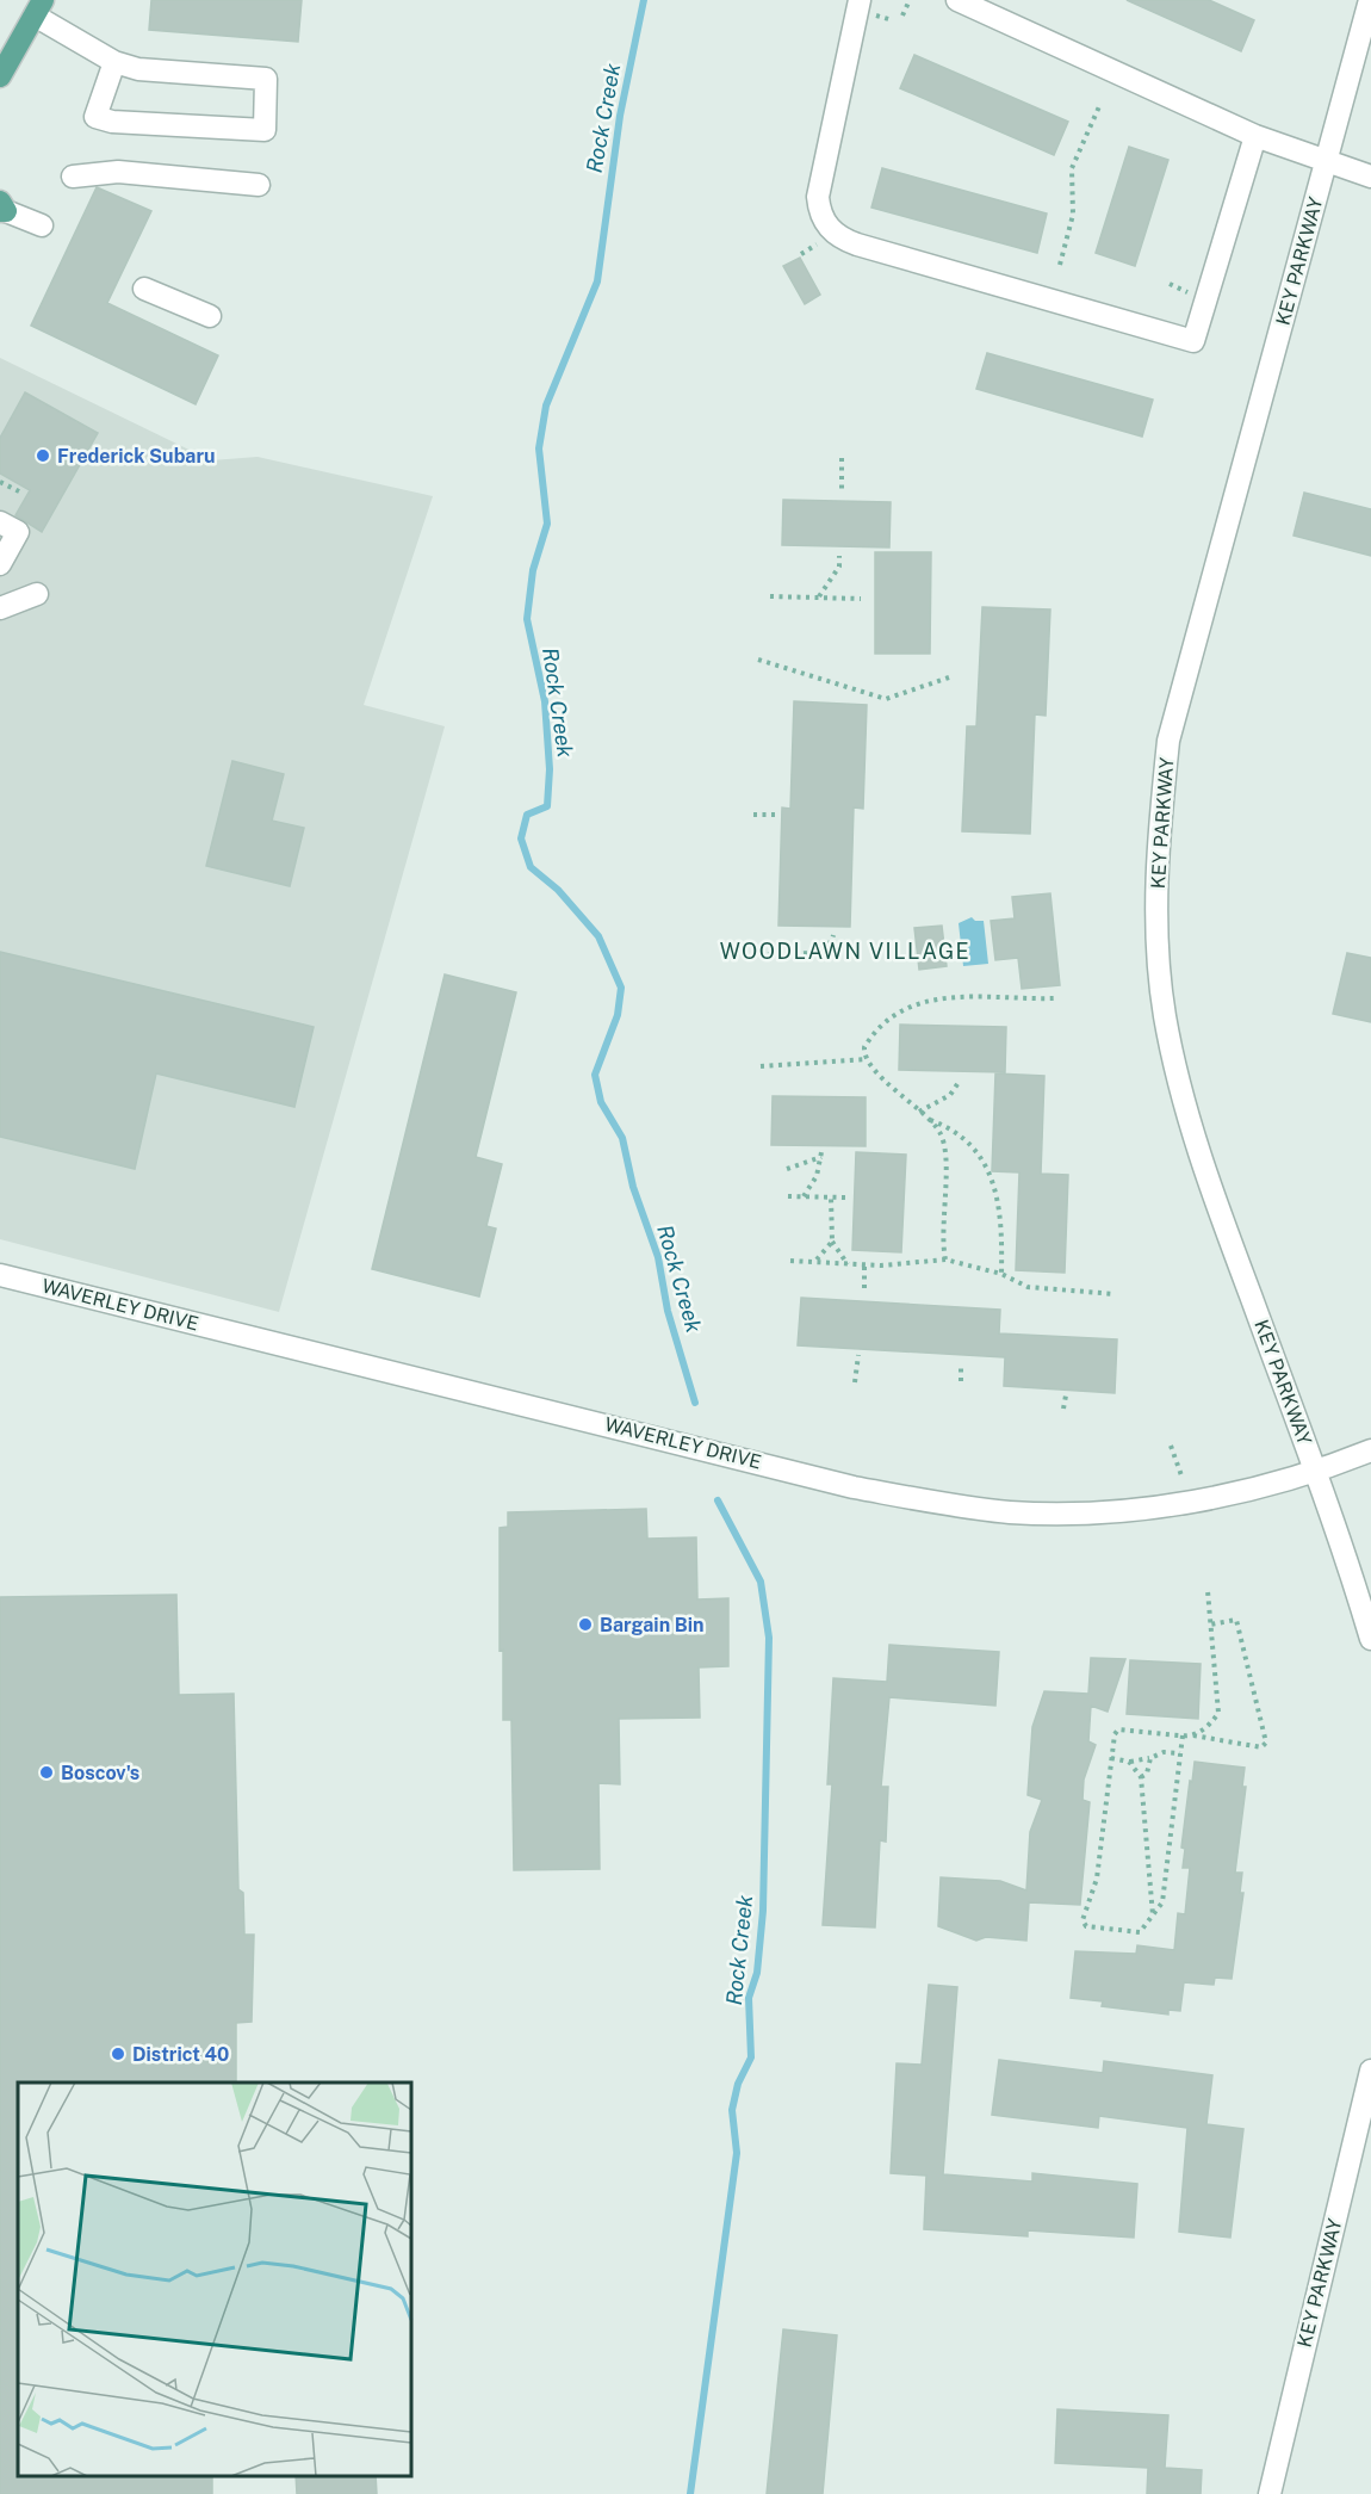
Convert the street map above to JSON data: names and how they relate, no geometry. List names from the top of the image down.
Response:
{
  "streets": {
    "street": ["KEY PARKWAY", "WAVERLEY DRIVE"]
  },
  "crossings": [
    ["KEY PARKWAY", "WAVERLEY DRIVE"]
  ],
  "districts": ["WOODLAWN VILLAGE"],
  "water": ["Rock Creek"],
  "places": [
    "Frederick Subaru",
    "Bargain Bin",
    "Boscov's",
    "District 40"
  ]
}
